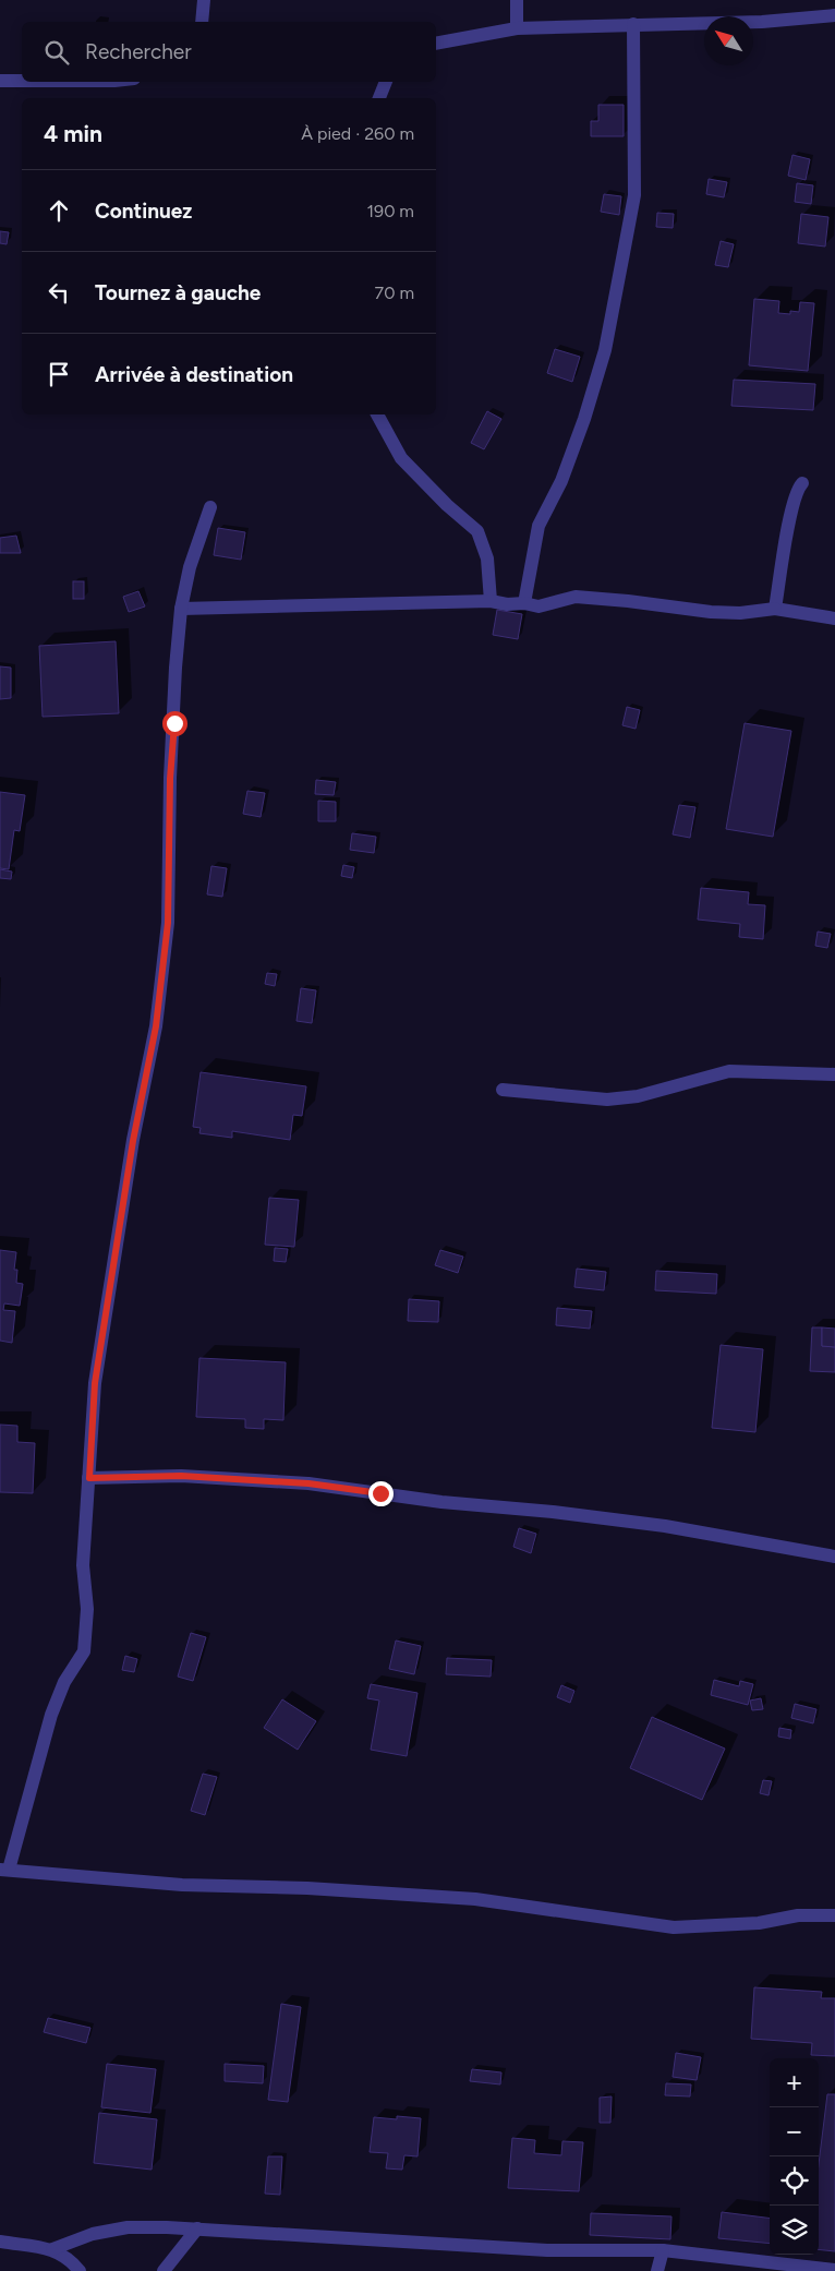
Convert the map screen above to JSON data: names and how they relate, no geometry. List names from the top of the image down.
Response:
{
  "north": "top left",
  "page": {
    "search": "Rechercher",
    "heading": ["4 min", "À pied · 260 m"],
    "list": [
      ["Continuez", "190 m"],
      ["Tournez à gauche", "70 m"],
      "Arrivée à destination"
    ],
    "map_buttons": ["+", "−"]
  }
}
